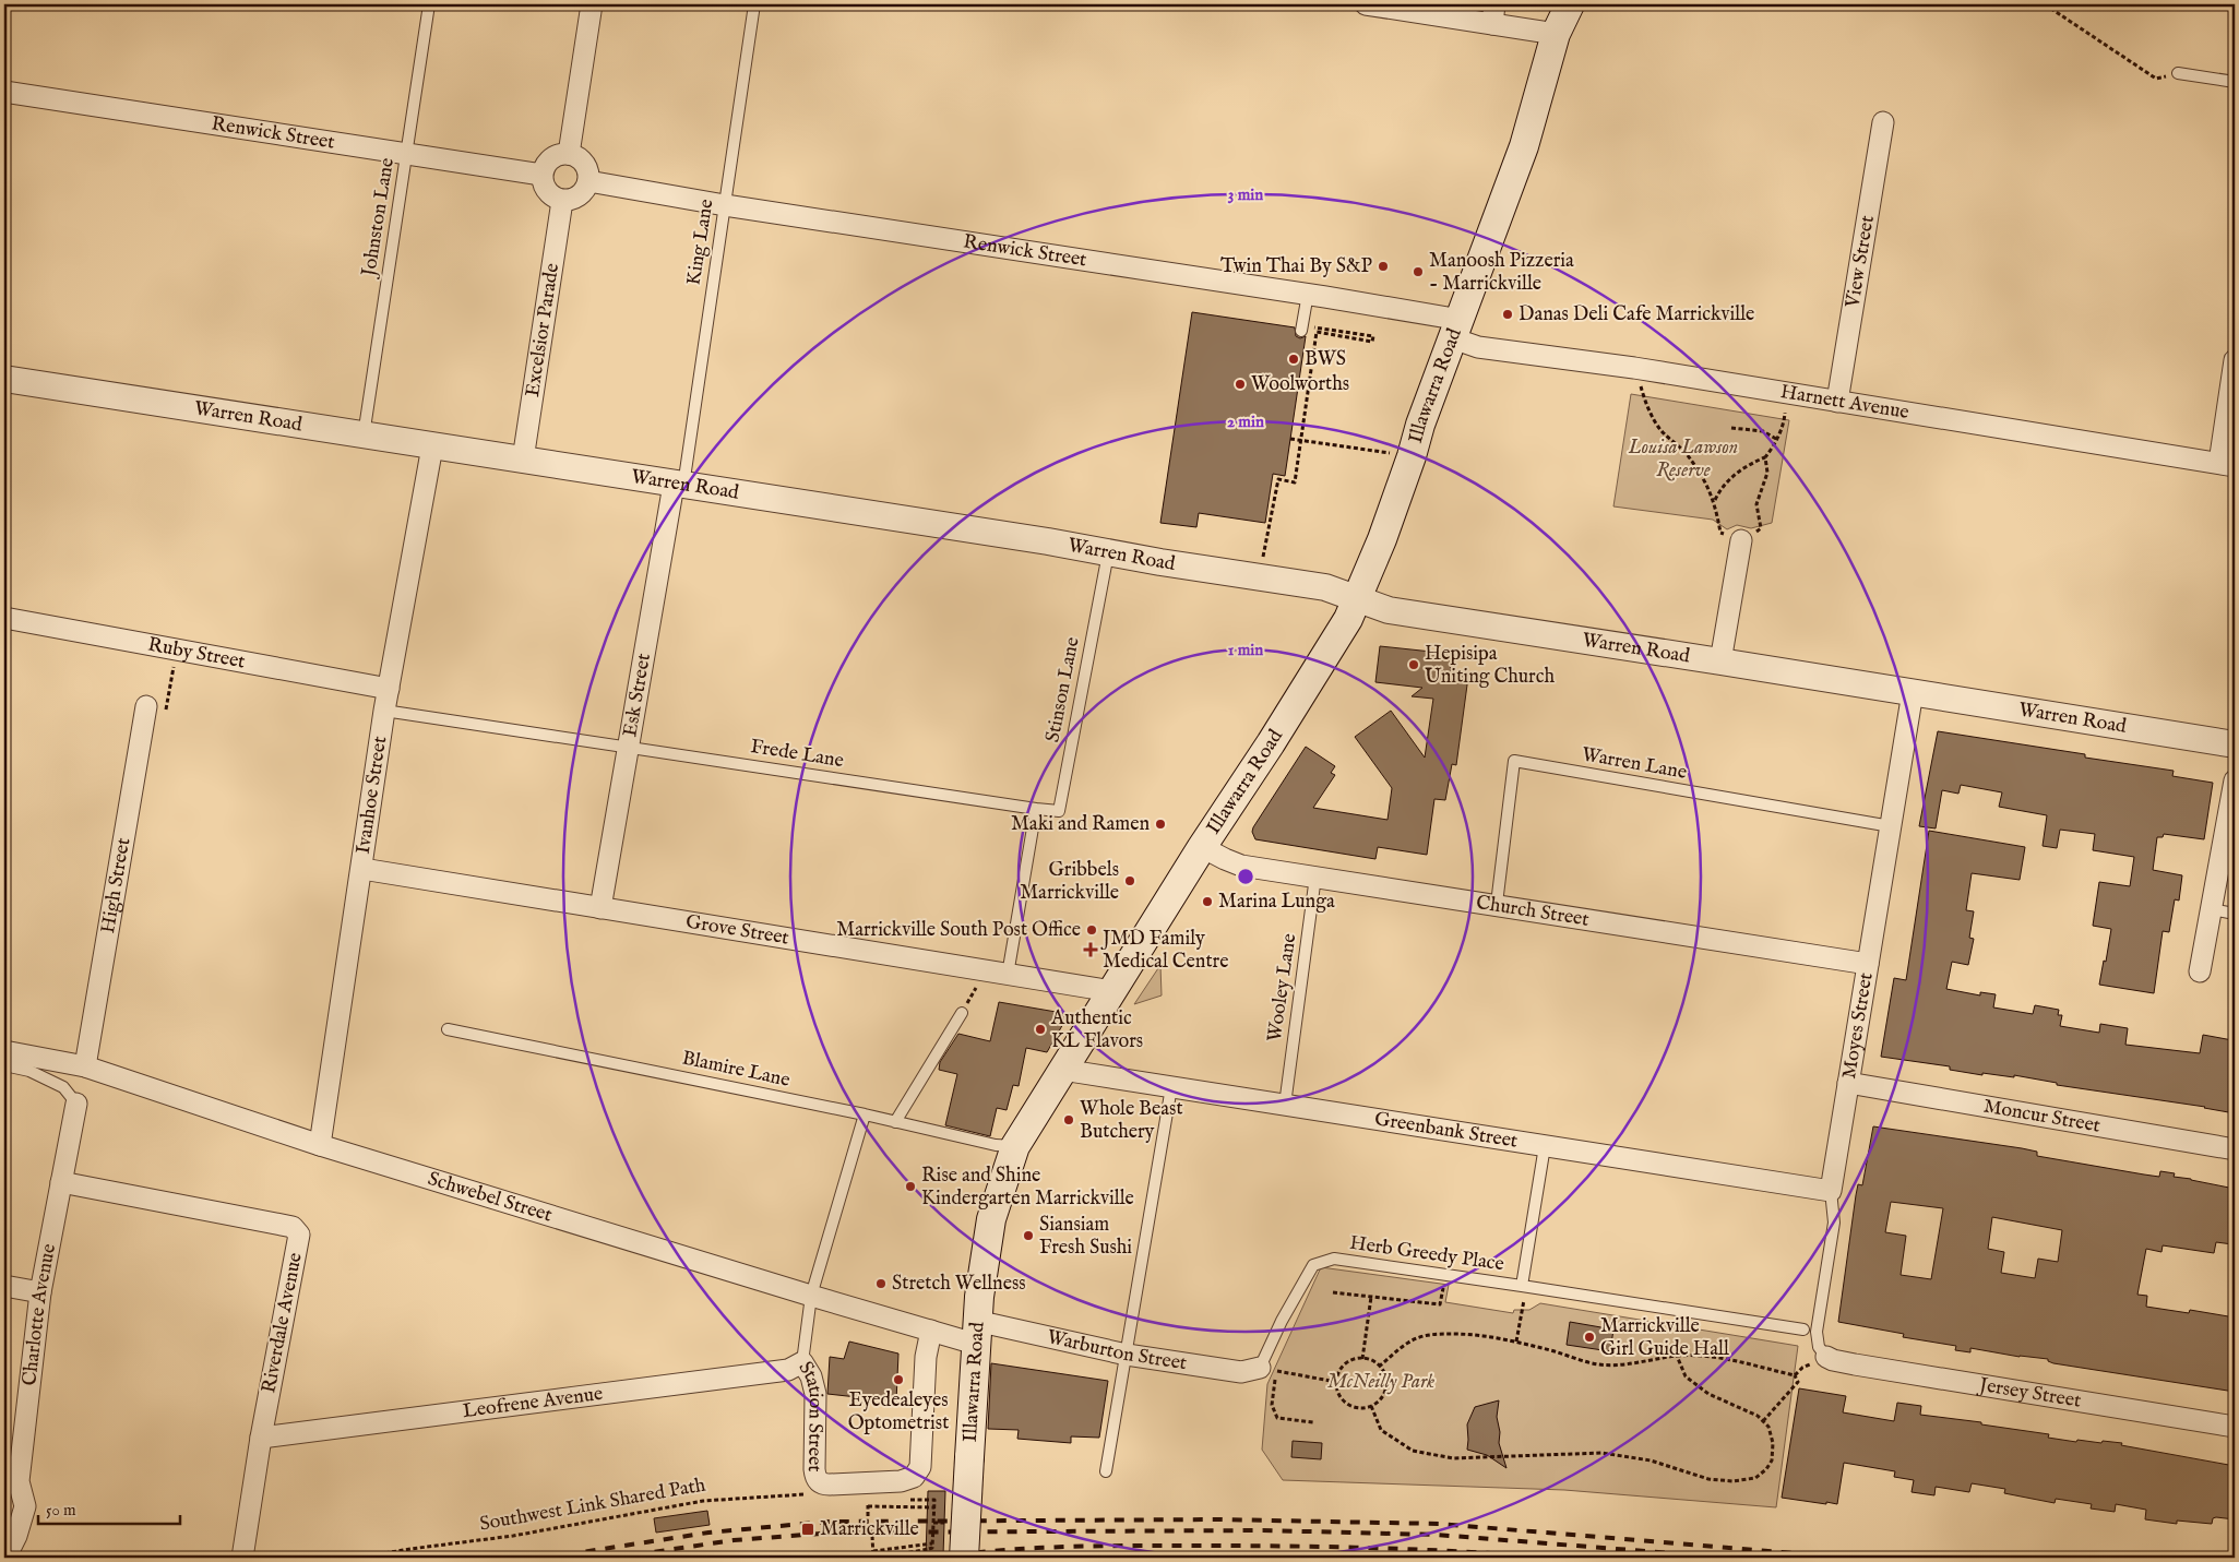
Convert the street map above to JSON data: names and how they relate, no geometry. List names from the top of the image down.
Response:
{
  "streets": {
    "main road": ["Illawarra Road"],
    "street": [
      "Renwick Street",
      "View Street",
      "Excelsior Parade",
      "Harnett Avenue",
      "Warren Road",
      "Ruby Street",
      "Esk Street",
      "Ivanhoe Street",
      "High Street",
      "Church Street",
      "Grove Street",
      "Moyes Street",
      "Moncur Street",
      "Greenbank Street",
      "Schwebel Street",
      "Charlotte Avenue",
      "Riverdale Avenue",
      "Warburton Street",
      "Jersey Street",
      "Leofrene Avenue",
      "Station Street"
    ],
    "lane": [
      "Johnston Lane",
      "King Lane",
      "Stinson Lane",
      "Frede Lane",
      "Warren Lane",
      "Wooley Lane",
      "Blamire Lane",
      "Herb Greedy Place"
    ],
    "path": ["Southwest Link Shared Path"]
  },
  "crossings": [
    ["Renwick Street", "Johnston Lane"],
    ["Renwick Street", "King Lane"],
    ["Renwick Street", "Excelsior Parade"],
    ["Renwick Street", "Illawarra Road"],
    ["Renwick Street", "Harnett Avenue"],
    ["Johnston Lane", "Warren Road"],
    ["King Lane", "Warren Road"],
    ["King Lane", "Esk Street"],
    ["View Street", "Harnett Avenue"],
    ["Excelsior Parade", "Warren Road"],
    ["Illawarra Road", "Harnett Avenue"],
    ["Illawarra Road", "Warren Road"],
    ["Illawarra Road", "Church Street"],
    ["Illawarra Road", "Grove Street"],
    ["Illawarra Road", "Blamire Lane"],
    ["Illawarra Road", "Greenbank Street"],
    ["Illawarra Road", "Schwebel Street"],
    ["Illawarra Road", "Warburton Street"],
    ["Warren Road", "Stinson Lane"],
    ["Warren Road", "Esk Street"],
    ["Warren Road", "Ivanhoe Street"],
    ["Warren Road", "Moyes Street"],
    ["Ruby Street", "Ivanhoe Street"],
    ["Stinson Lane", "Frede Lane"],
    ["Esk Street", "Frede Lane"],
    ["Esk Street", "Grove Street"],
    ["Frede Lane", "Ivanhoe Street"],
    ["Warren Lane", "Church Street"],
    ["Warren Lane", "Moyes Street"],
    ["Ivanhoe Street", "Grove Street"],
    ["Ivanhoe Street", "Schwebel Street"],
    ["High Street", "Schwebel Street"],
    ["Church Street", "Wooley Lane"],
    ["Church Street", "Moyes Street"],
    ["Wooley Lane", "Greenbank Street"],
    ["Moyes Street", "Moncur Street"],
    ["Moyes Street", "Greenbank Street"],
    ["Moyes Street", "Jersey Street"],
    ["Blamire Lane", "Station Street"],
    ["Greenbank Street", "Herb Greedy Place"],
    ["Schwebel Street", "Warburton Street"],
    ["Schwebel Street", "Station Street"],
    ["Herb Greedy Place", "Warburton Street"],
    ["Charlotte Avenue", "Riverdale Avenue"],
    ["Riverdale Avenue", "Leofrene Avenue"],
    ["Leofrene Avenue", "Station Street"],
    ["Station Street", "Southwest Link Shared Path"]
  ],
  "parks": ["Louisa Lawson Reserve", "McNeilly Park"],
  "places": {
    "other": [
      "Twin Thai By S&P",
      "Manoosh Pizzeria - Marrickville",
      "Danas Deli Cafe Marrickville",
      "BWS",
      "Woolworths",
      "Hepisipa Uniting Church",
      "Maki and Ramen",
      "Gribbels Marrickville",
      "Marina Lunga",
      "Marrickville South Post Office",
      "Authentic KL Flavors",
      "Whole Beast Butchery",
      "Rise and Shine Kindergarten Marrickville",
      "Siansiam Fresh Sushi",
      "Stretch Wellness",
      "Marrickville Girl Guide Hall",
      "Eyedealeyes Optometrist"
    ],
    "health": ["JMD Family Medical Centre"],
    "transit": ["Marrickville"]
  },
  "scale_bar": "50 m",
  "rings": ["3 min", "2 min", "1 min"]
}
